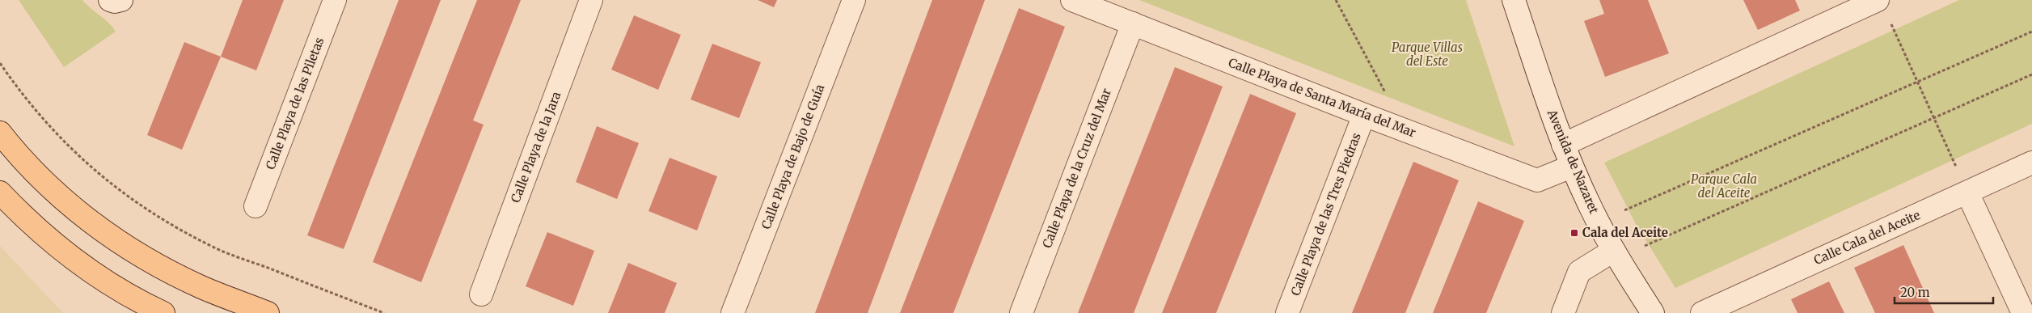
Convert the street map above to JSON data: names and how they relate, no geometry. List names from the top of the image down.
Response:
{
  "streets": {
    "street": [
      "Calle Playa de Santa María del Mar",
      "Calle Playa de las Piletas",
      "Calle Playa de la Jara",
      "Calle Playa de Bajo de Guía",
      "Avenida de Nazaret",
      "Calle Playa de la Cruz del Mar",
      "Calle Playa de las Tres Piedras",
      "Calle Cala del Aceite"
    ]
  },
  "crossings": [
    ["Calle Playa de Santa María del Mar", "Avenida de Nazaret"],
    ["Calle Playa de Santa María del Mar", "Calle Playa de la Cruz del Mar"],
    ["Calle Playa de Santa María del Mar", "Calle Playa de las Tres Piedras"]
  ],
  "parks": ["Parque Villas del Este", "Parque Cala del Aceite"],
  "places": {
    "transit": ["Cala del Aceite"]
  },
  "scale_bar": "20 m"
}
